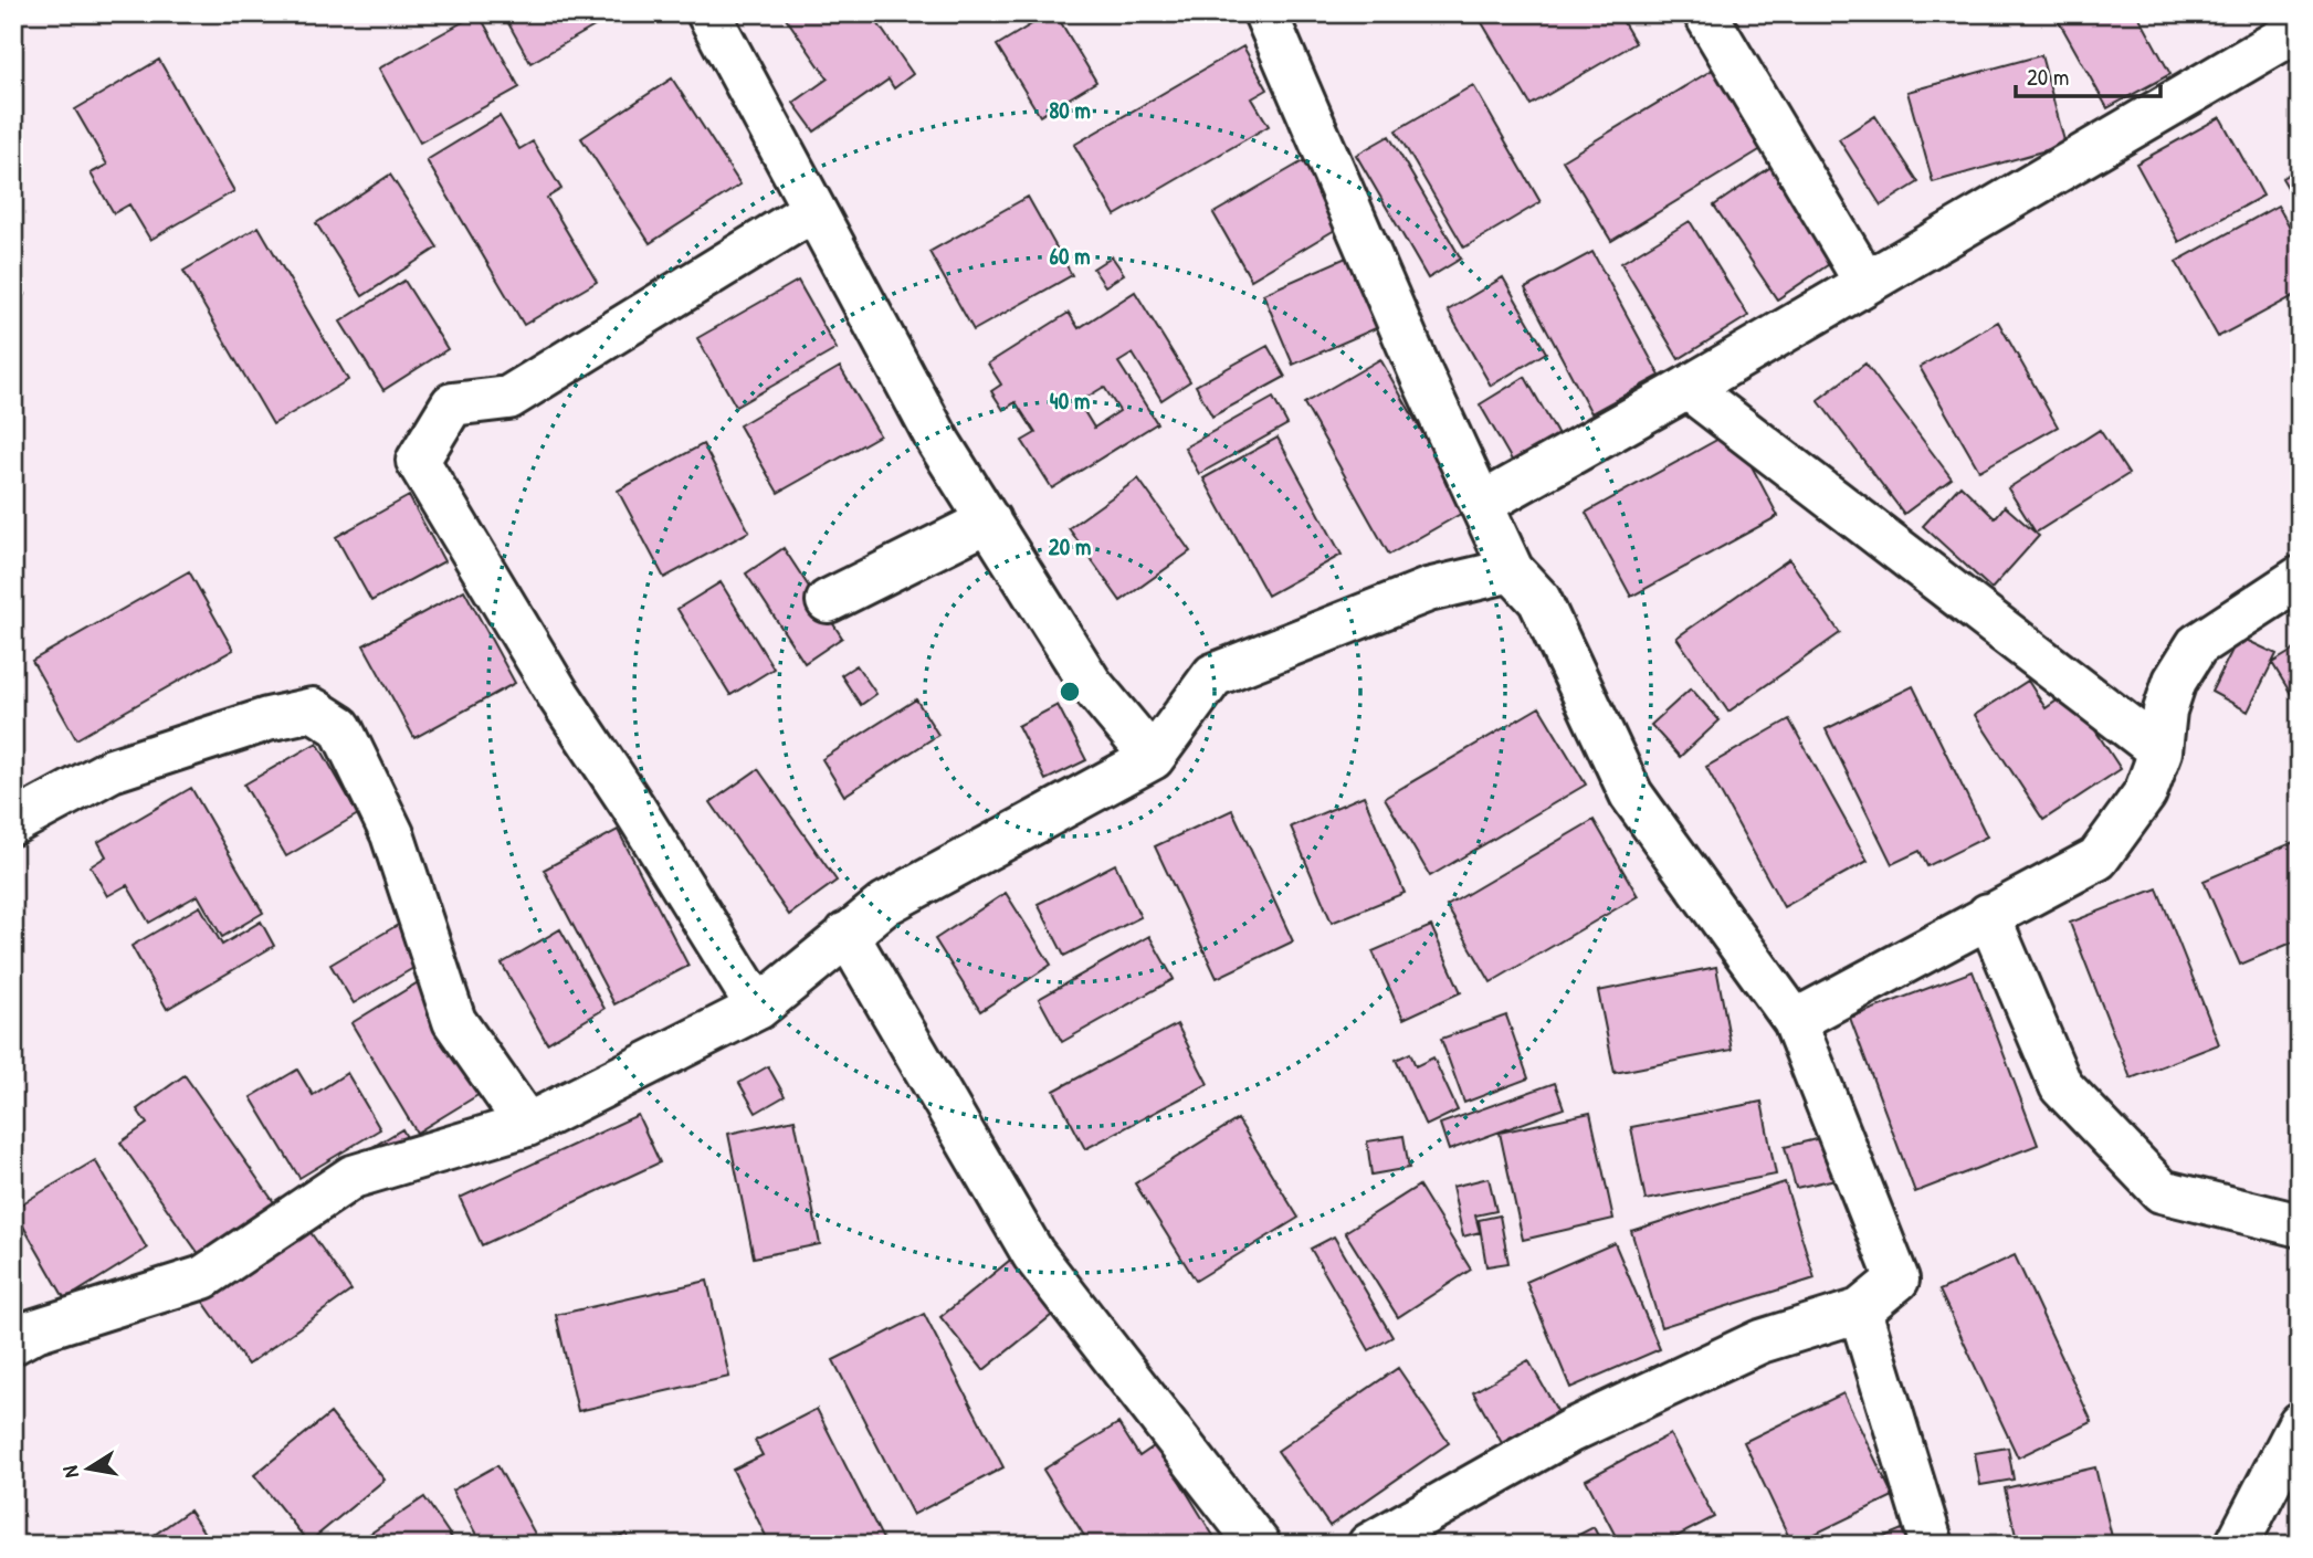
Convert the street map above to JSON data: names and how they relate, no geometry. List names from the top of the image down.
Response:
{
  "scale_bar": "20 m",
  "north": "left",
  "rings": [
    "80 m",
    "60 m",
    "40 m",
    "20 m"
  ]
}
